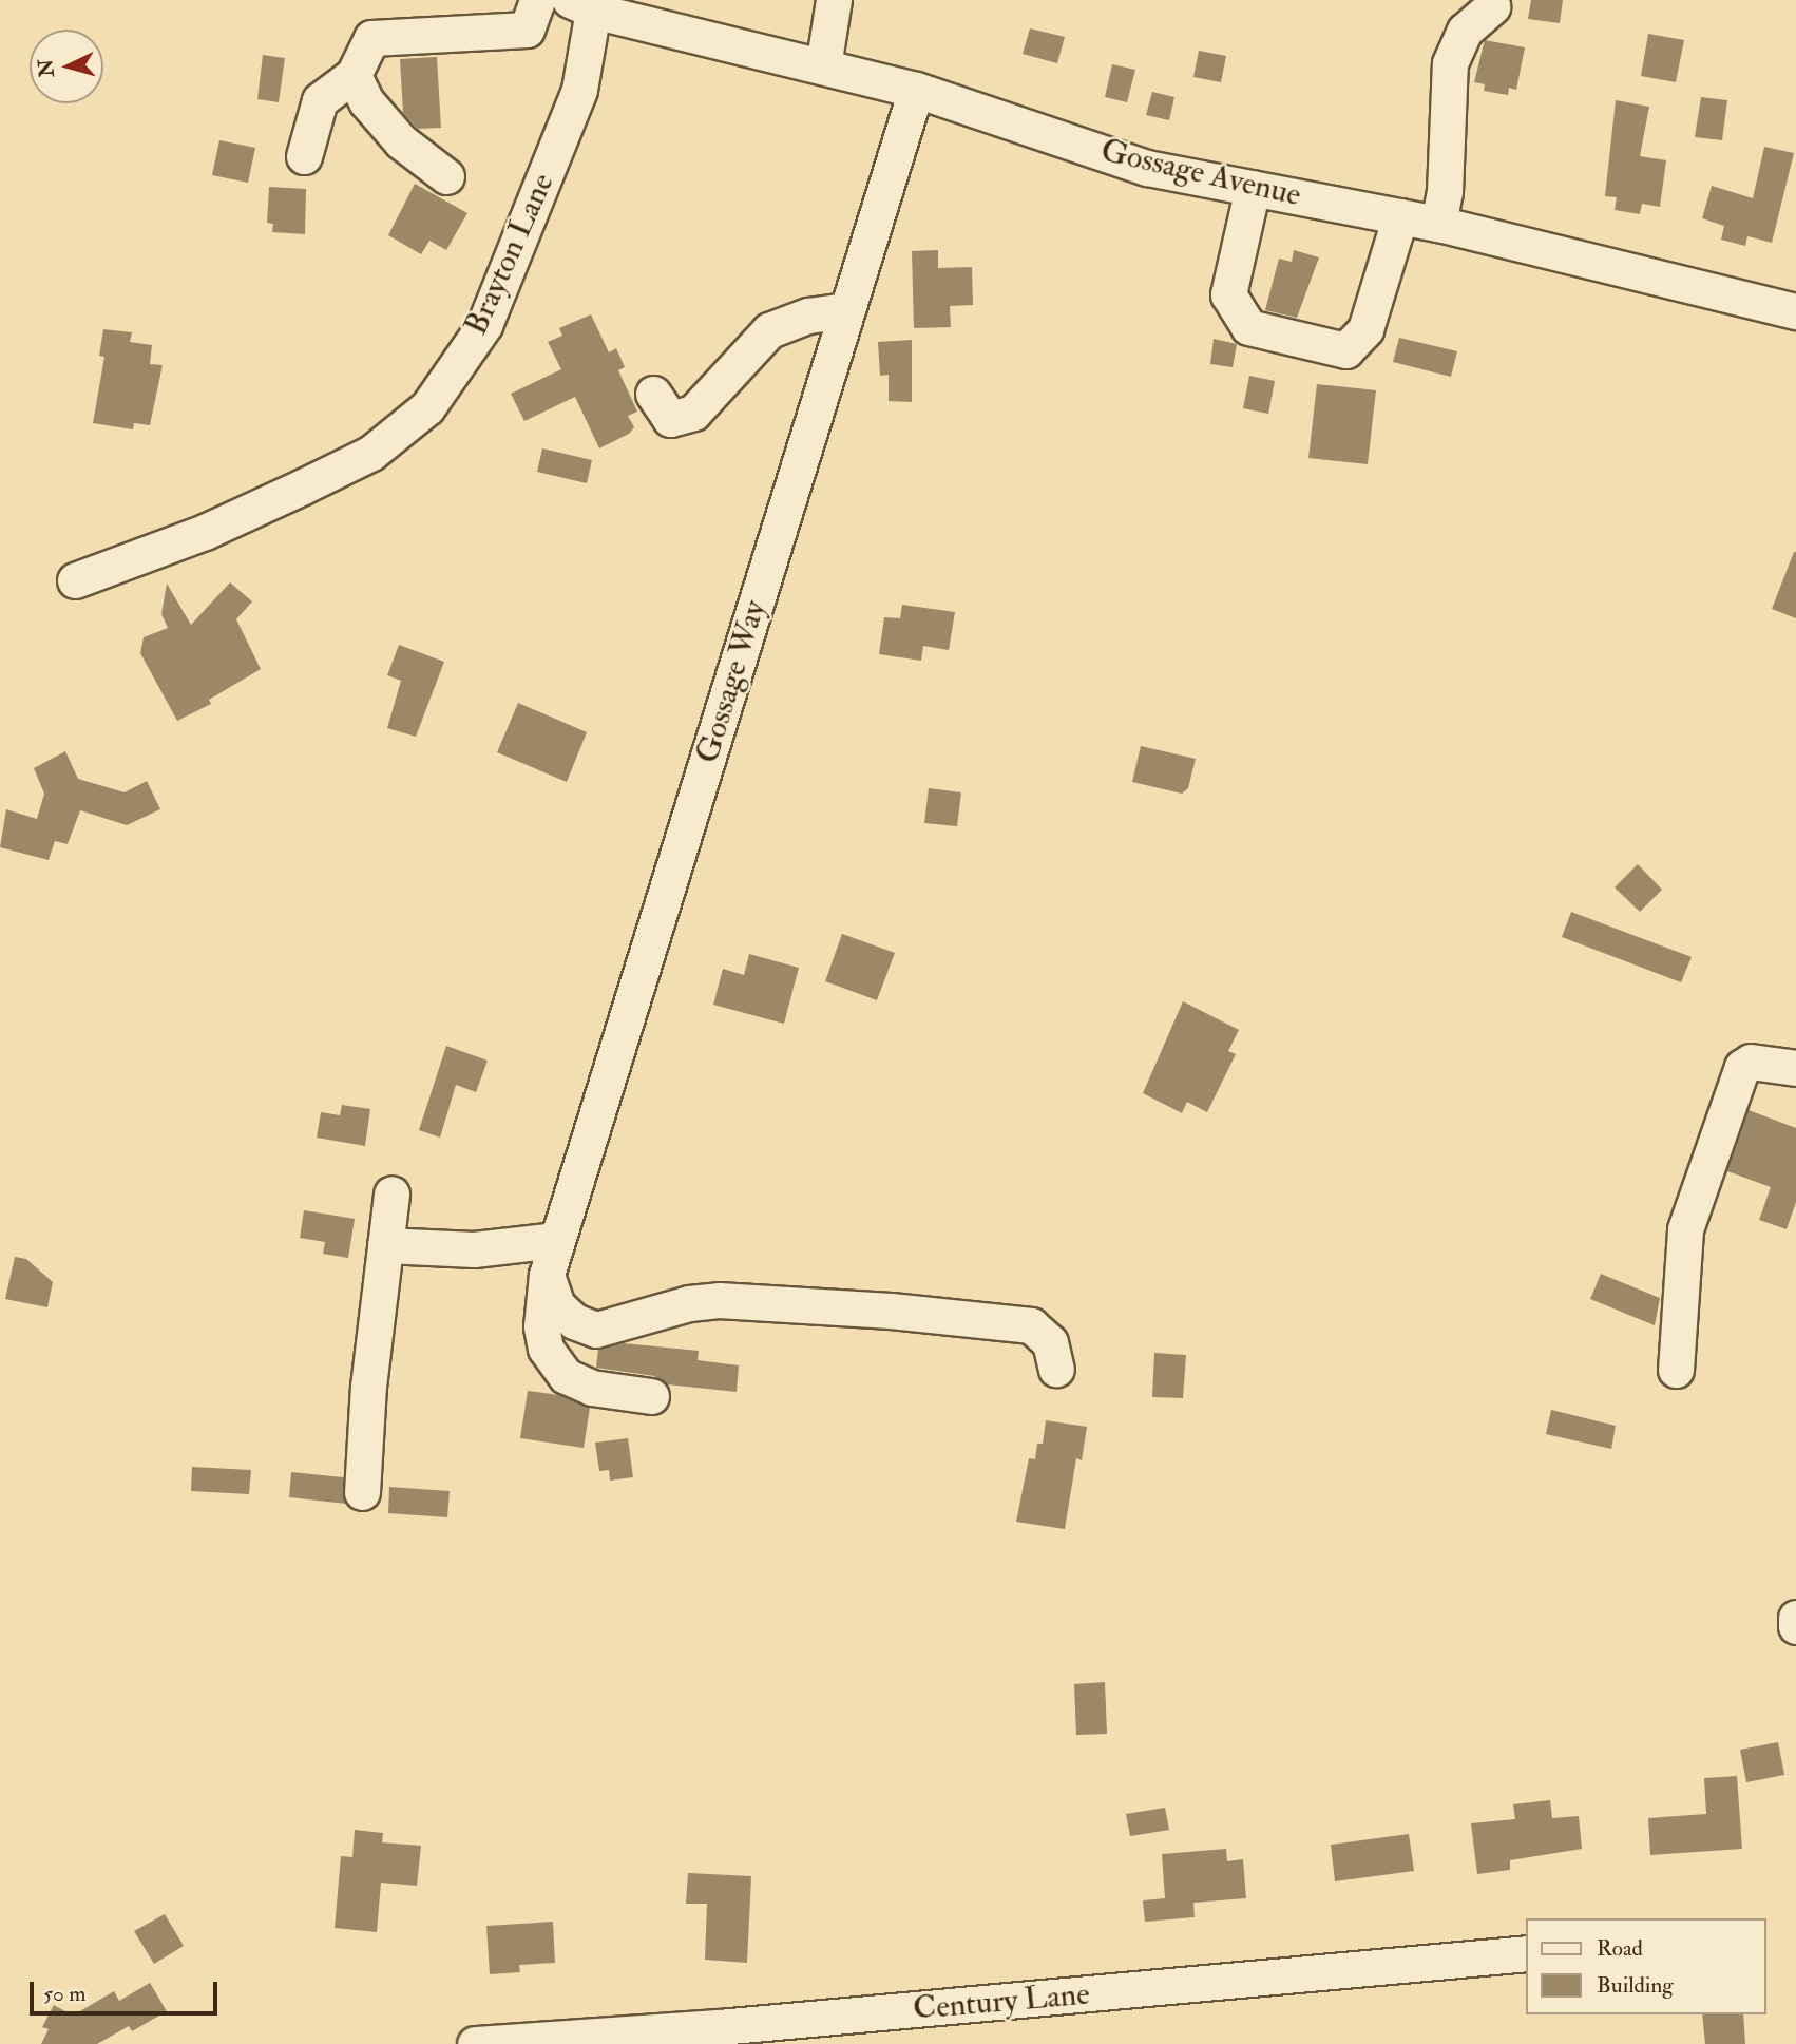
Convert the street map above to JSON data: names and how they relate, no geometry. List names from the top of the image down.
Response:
{
  "streets": {
    "street": [
      "Gossage Avenue",
      "Brayton Lane",
      "Gossage Way",
      "Century Lane"
    ]
  },
  "crossings": [
    ["Gossage Avenue", "Brayton Lane"],
    ["Gossage Avenue", "Gossage Way"]
  ],
  "legend": ["Road", "Building"],
  "scale_bar": "50 m",
  "north": "left"
}
